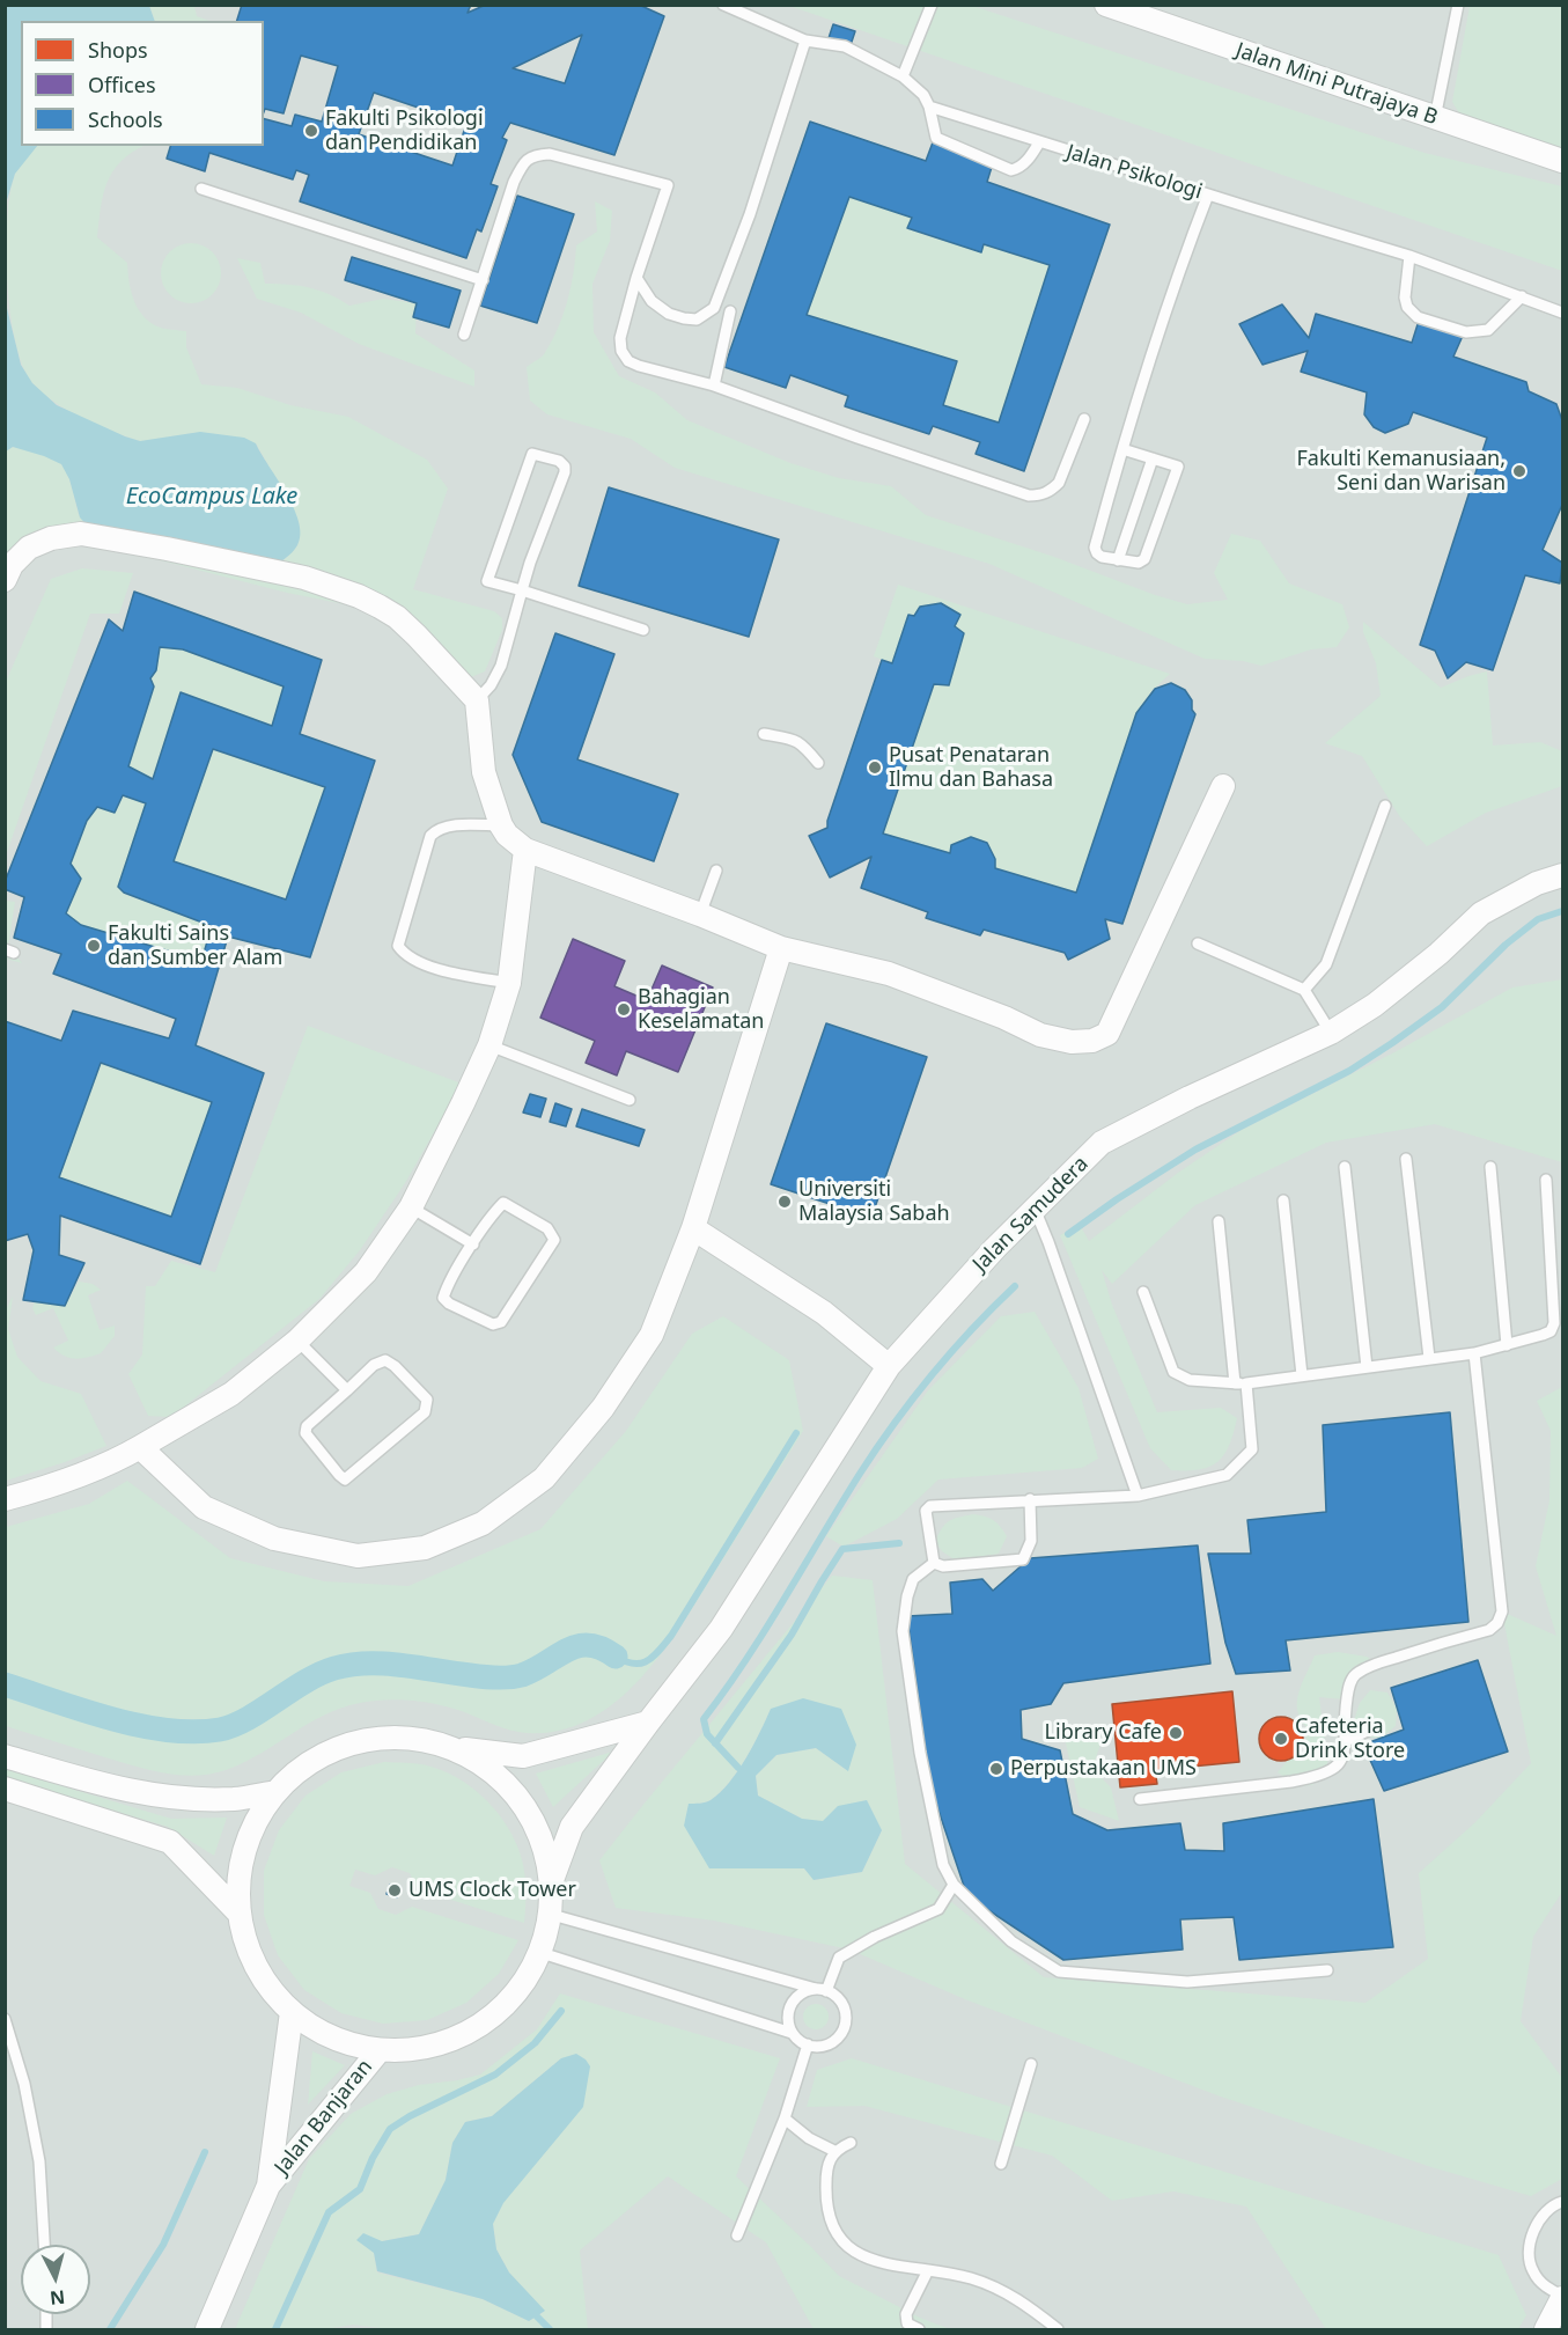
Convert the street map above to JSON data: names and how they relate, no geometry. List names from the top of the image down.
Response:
{
  "streets": {
    "street": ["Jalan Mini Putrajaya B", "Jalan Samudera", "Jalan Banjaran"],
    "lane": ["Jalan Psikologi"]
  },
  "water": ["EcoCampus Lake"],
  "places": [
    "Fakulti Psikologi dan Pendidikan",
    "Fakulti Kemanusiaan, Seni dan Warisan",
    "Pusat Penataran Ilmu dan Bahasa",
    "Fakulti Sains dan Sumber Alam",
    "Bahagian Keselamatan",
    "Universiti Malaysia Sabah",
    "Library Cafe",
    "Cafeteria Drink Store",
    "Perpustakaan UMS",
    "UMS Clock Tower"
  ],
  "legend": ["Shops", "Offices", "Schools"],
  "north": "bottom"
}
